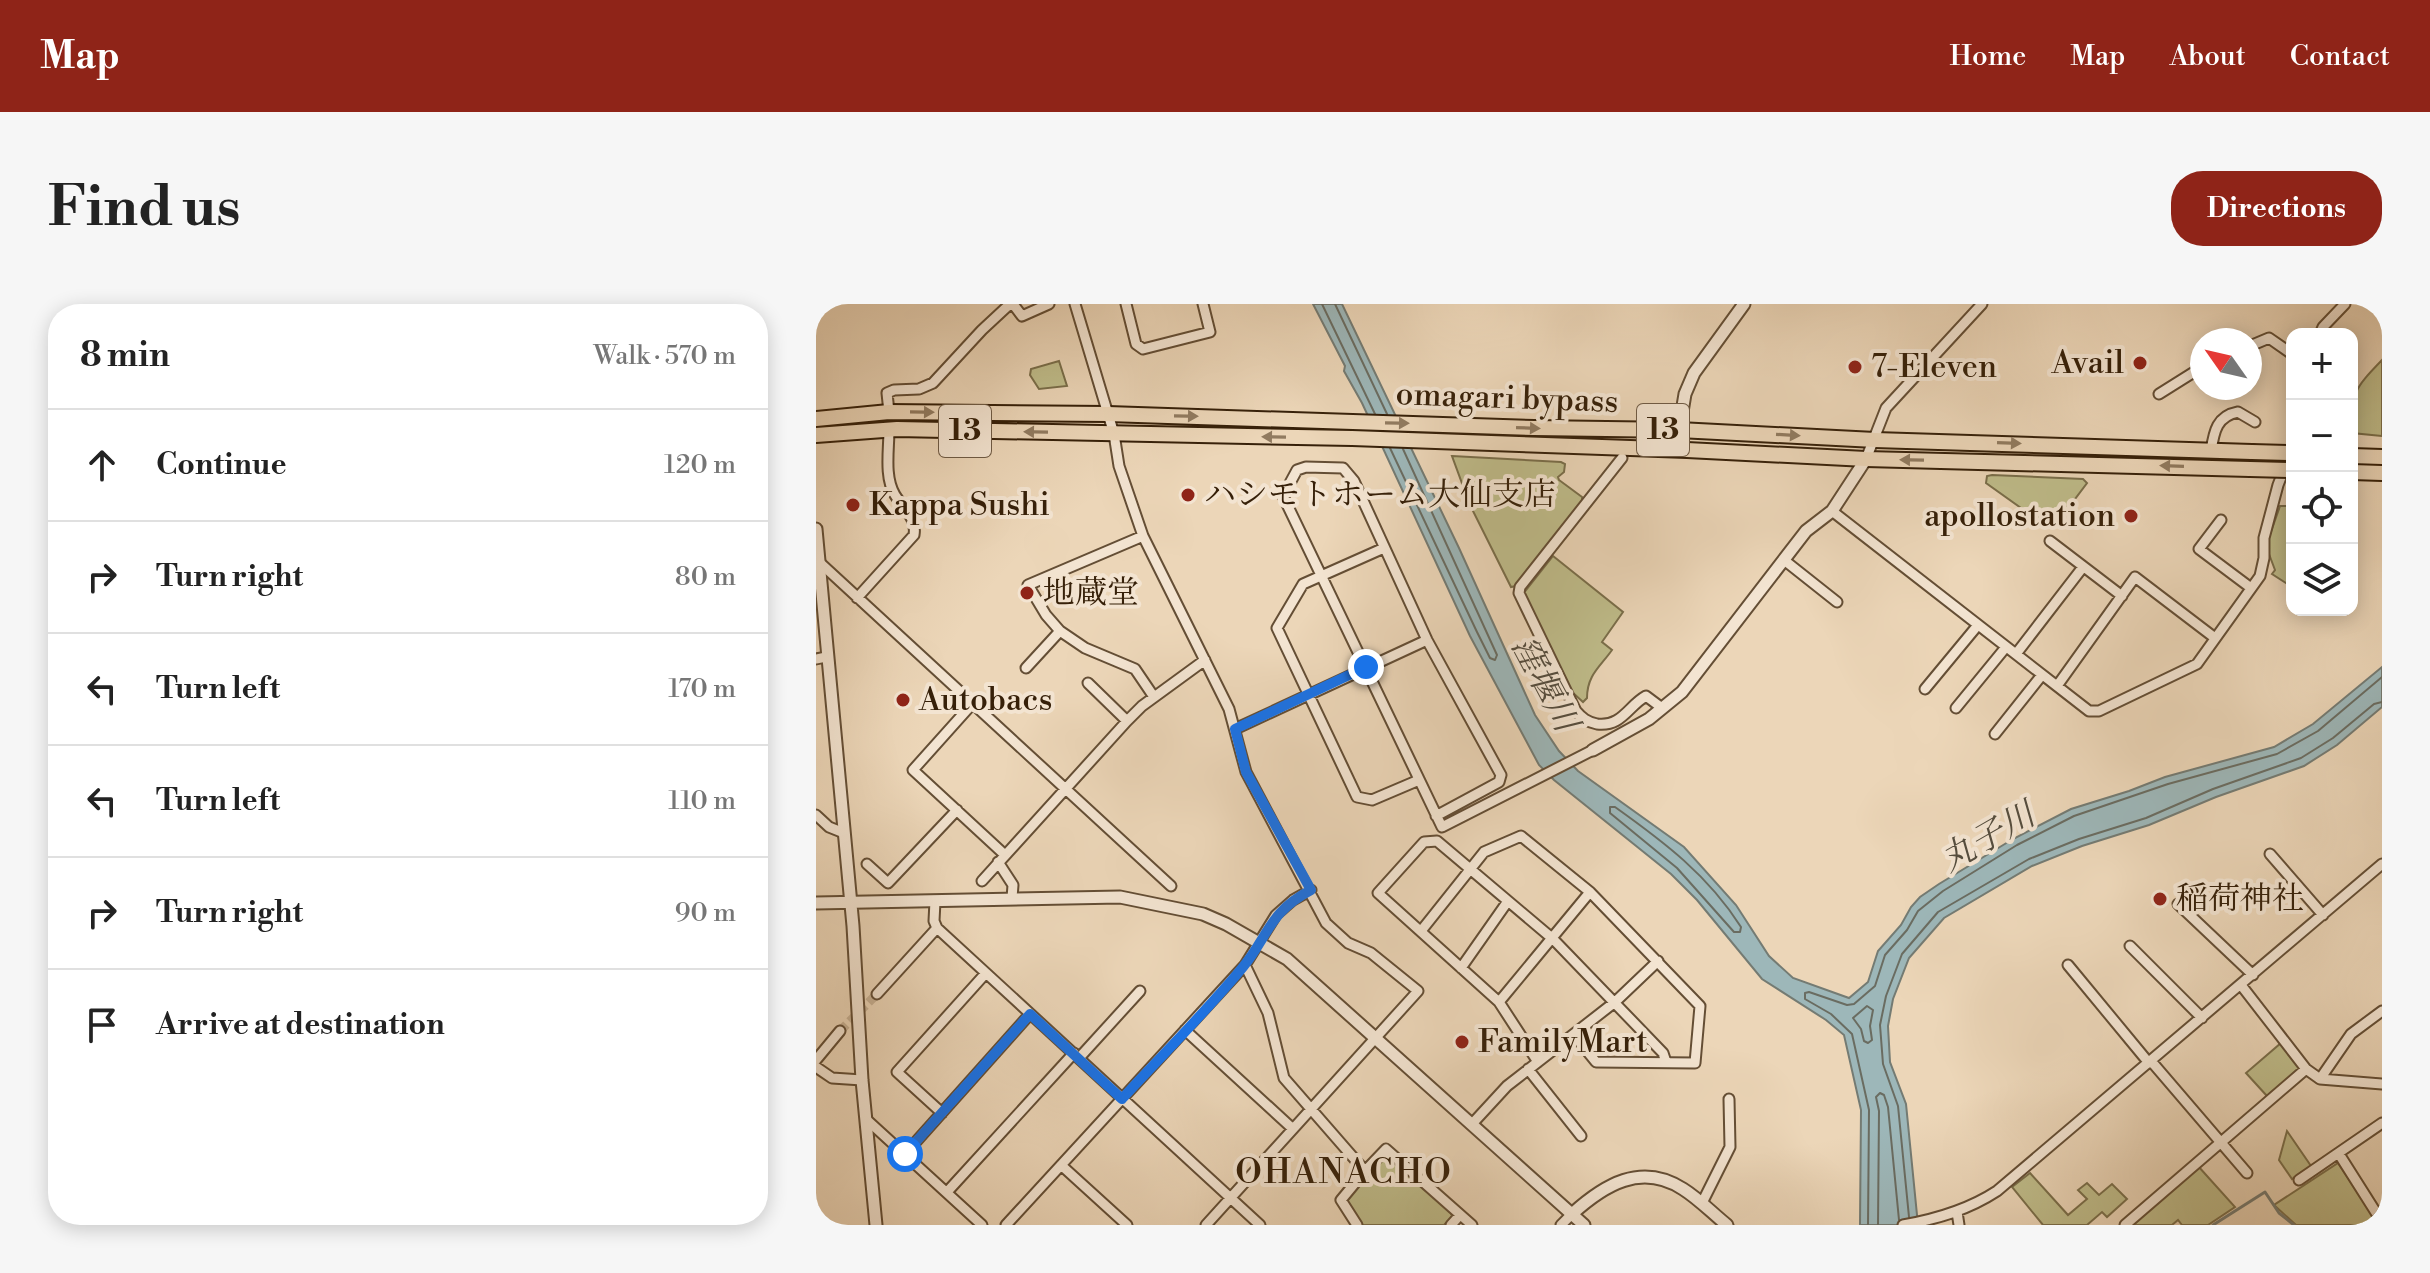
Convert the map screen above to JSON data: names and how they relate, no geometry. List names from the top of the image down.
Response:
{
  "streets": {
    "highway": ["omagari bypass", "13"]
  },
  "districts": ["OHANACHO"],
  "water": ["窪堰川", "丸子川"],
  "places": [
    "Avail",
    "7-Eleven",
    "ハシモトホーム大仙支店",
    "Kappa Sushi",
    "apollostation",
    "地蔵堂",
    "Autobacs",
    "稲荷神社",
    "FamilyMart"
  ],
  "north": "top left",
  "page": {
    "header": "Map",
    "nav": [
      "Home",
      "Map",
      "About",
      "Contact"
    ],
    "buttons": "Directions",
    "title": "Find us",
    "heading": ["8 min", "Walk · 570 m"],
    "map_buttons": ["+", "−"],
    "list": [
      ["Continue", "120 m"],
      ["Turn right", "80 m"],
      ["Turn left", "170 m"],
      ["Turn left", "110 m"],
      ["Turn right", "90 m"],
      "Arrive at destination"
    ]
  }
}
